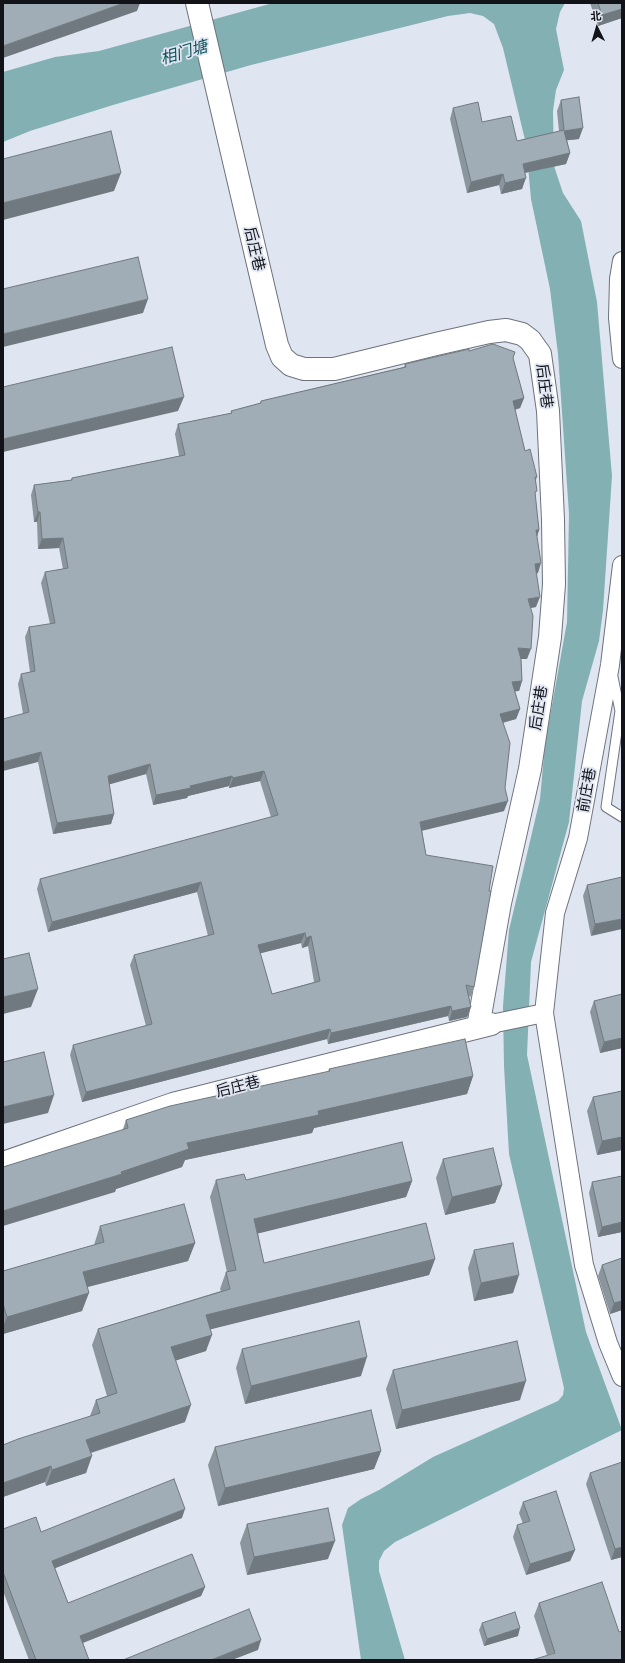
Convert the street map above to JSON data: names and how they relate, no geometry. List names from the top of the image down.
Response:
{
  "streets": {
    "street": ["后庄巷", "前庄巷"]
  },
  "crossings": [
    ["后庄巷", "前庄巷"]
  ],
  "water": ["相门塘"],
  "north": "top"
}
